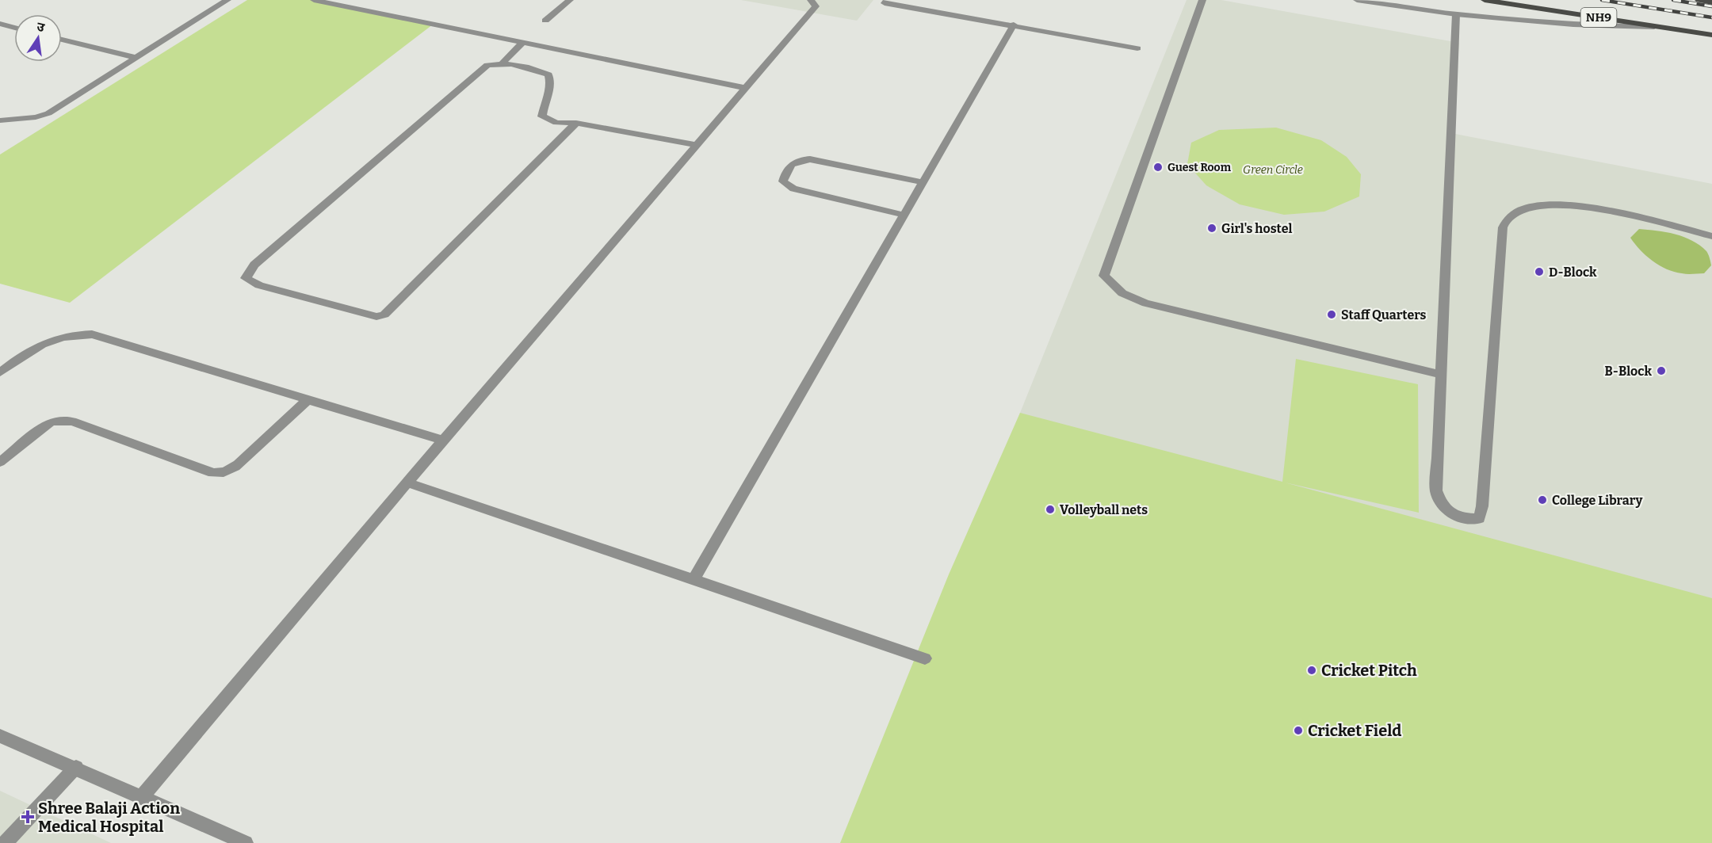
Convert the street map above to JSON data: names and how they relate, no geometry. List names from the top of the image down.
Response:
{
  "streets": {
    "main road": ["NH9"]
  },
  "parks": ["Green Circle"],
  "places": {
    "other": [
      "Guest Room",
      "Girl's hostel",
      "D-Block",
      "Staff Quarters",
      "B-Block",
      "College Library",
      "Volleyball nets",
      "Cricket Pitch",
      "Cricket Field"
    ],
    "health": ["Shree Balaji Action Medical Hospital"]
  },
  "north": "top"
}
